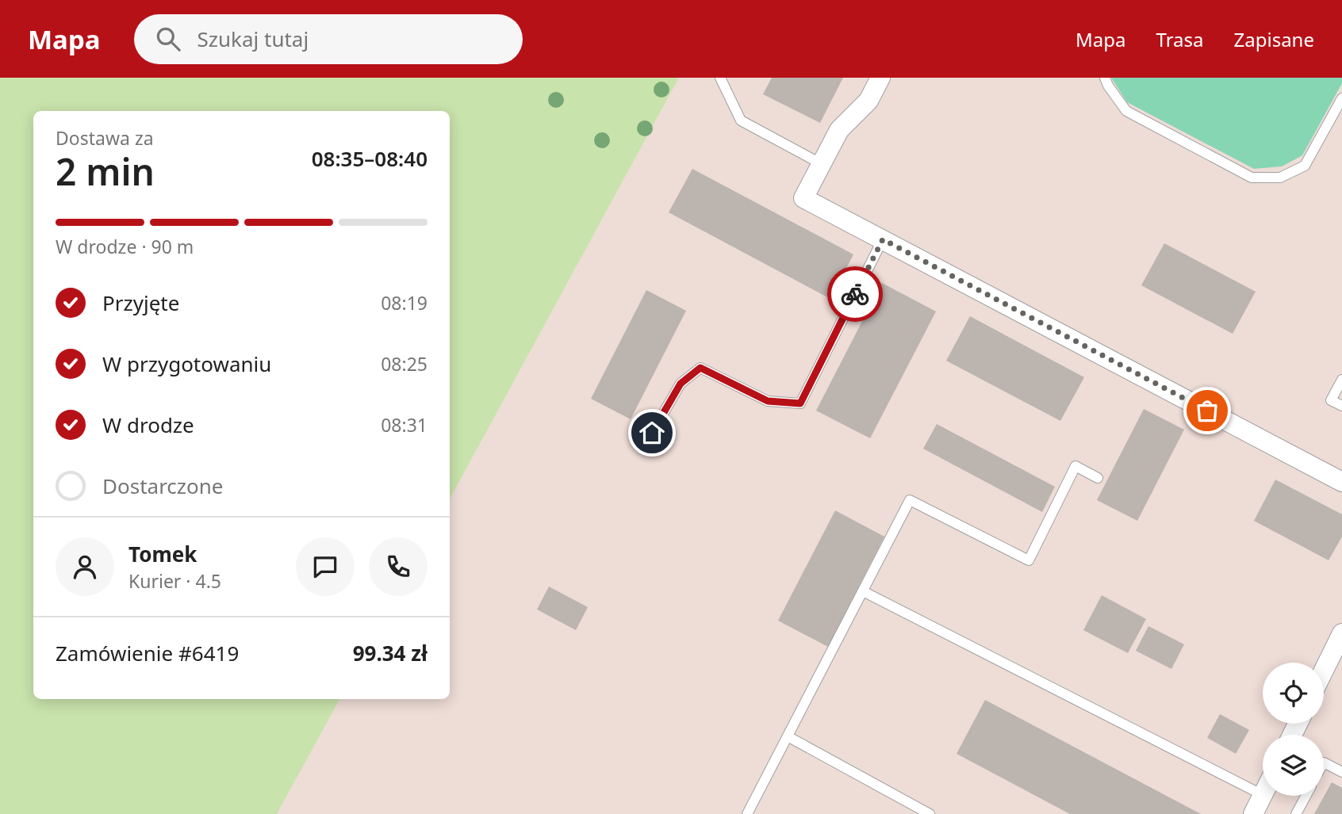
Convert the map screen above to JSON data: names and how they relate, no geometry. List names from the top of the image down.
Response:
{
  "page": {
    "header": "Mapa",
    "search": "Szukaj tutaj",
    "nav": ["Mapa", "Trasa", "Zapisane"],
    "heading": ["2 min", "Dostawa za", "08:35–08:40"],
    "panel": [
      "Tomek",
      "Kurier · 4.5",
      "Zamówienie #6419",
      "99.34 zł"
    ],
    "bar": "W drodze · 90 m",
    "list": [
      ["Przyjęte", "08:19"],
      ["W przygotowaniu", "08:25"],
      ["W drodze", "08:31"],
      "Dostarczone"
    ]
  }
}
